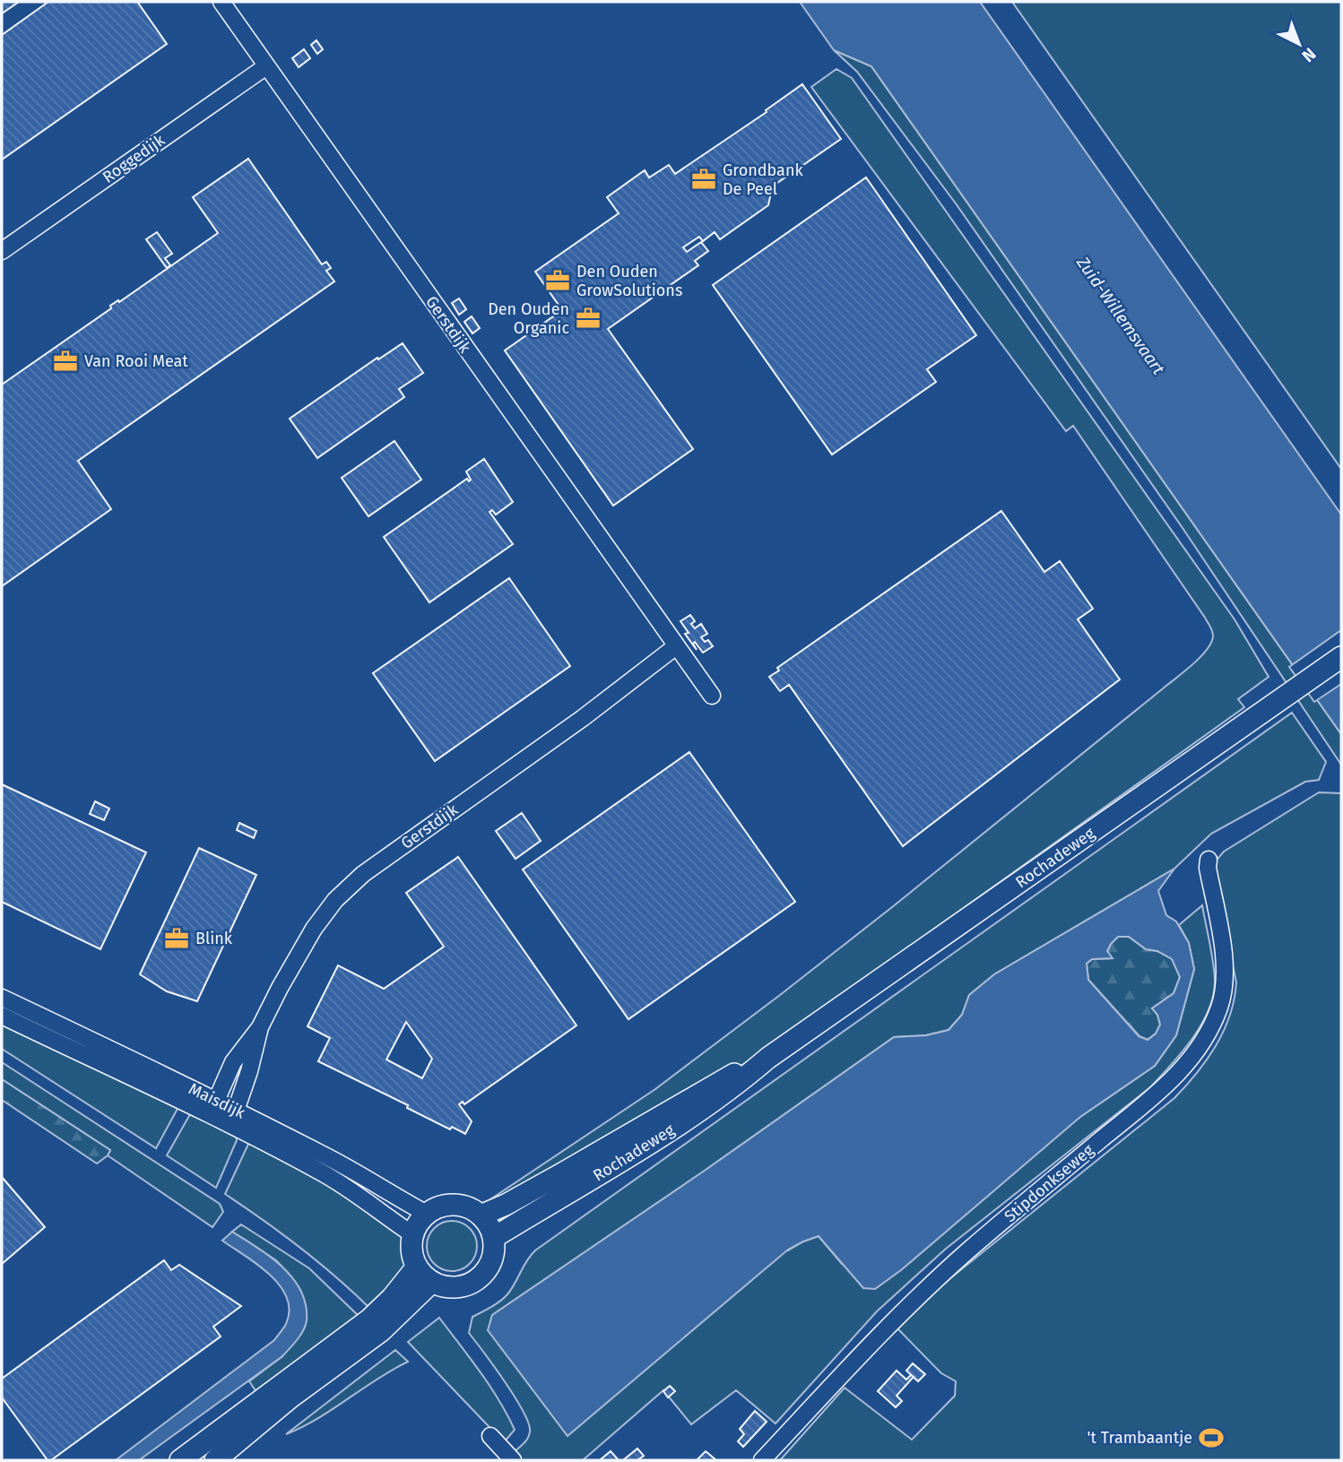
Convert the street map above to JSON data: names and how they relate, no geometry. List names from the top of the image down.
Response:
{
  "streets": {
    "main road": ["Rochadeweg"],
    "street": [
      "Roggedijk",
      "Gerstdijk",
      "Maisdijk",
      "Stipdonkseweg"
    ]
  },
  "crossings": [
    ["Roggedijk", "Gerstdijk"],
    ["Gerstdijk", "Maisdijk"],
    ["Rochadeweg", "Maisdijk"]
  ],
  "water": ["Zuid-Willemsvaart"],
  "places": {
    "office": [
      "Grondbank De Peel",
      "Den Ouden GrowSolutions",
      "Den Ouden Organic",
      "Van Rooi Meat",
      "Blink"
    ],
    "sports": ["'t Trambaantje"]
  },
  "north": "bottom right"
}
